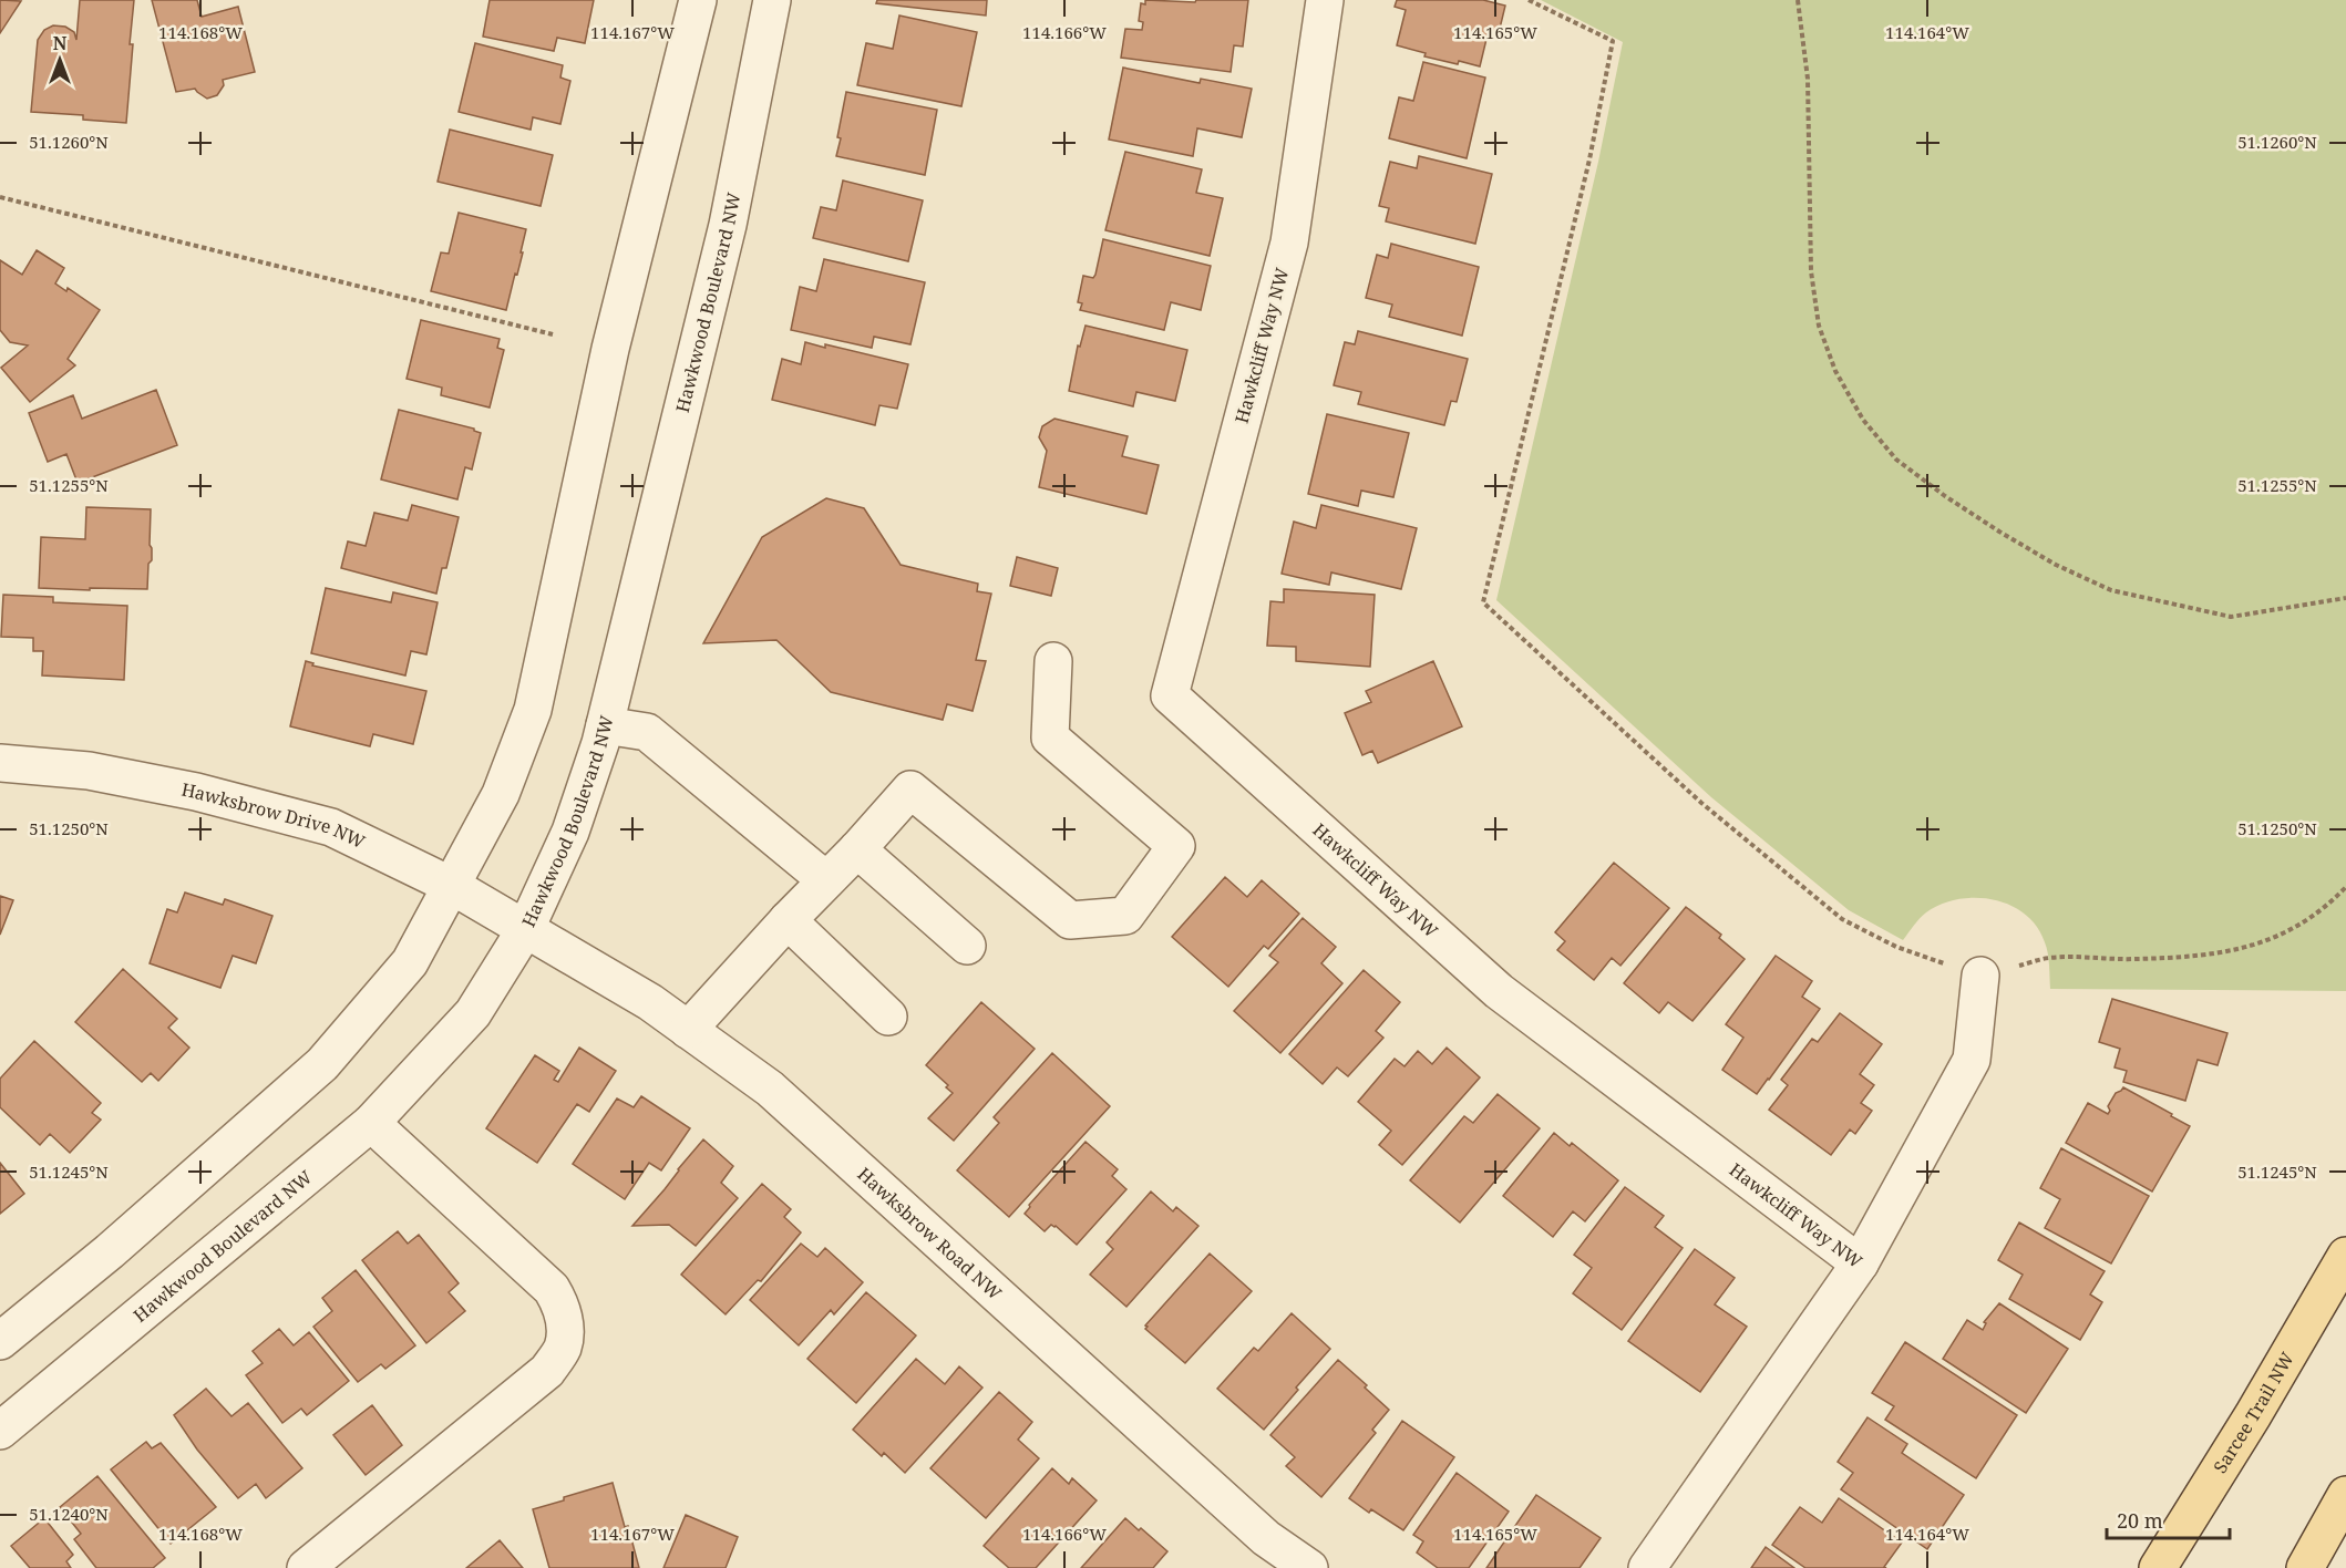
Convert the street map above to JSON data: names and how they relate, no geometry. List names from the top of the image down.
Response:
{
  "streets": {
    "main road": ["Sarcee Trail NW"],
    "street": [
      "Hawkwood Boulevard NW",
      "Hawkcliff Way NW",
      "Hawksbrow Drive NW",
      "Hawksbrow Road NW"
    ]
  },
  "crossings": [
    ["Hawkwood Boulevard NW", "Hawksbrow Drive NW"],
    ["Hawkwood Boulevard NW", "Hawksbrow Road NW"],
    ["Hawksbrow Drive NW", "Hawksbrow Road NW"]
  ],
  "scale_bar": "20 m",
  "north": "top",
  "coordinates": [
    "114.168°W",
    "114.167°W",
    "114.166°W",
    "114.165°W",
    "114.164°W",
    "51.1260°N",
    "51.1255°N",
    "51.1250°N",
    "51.1245°N",
    "51.1240°N"
  ]
}
